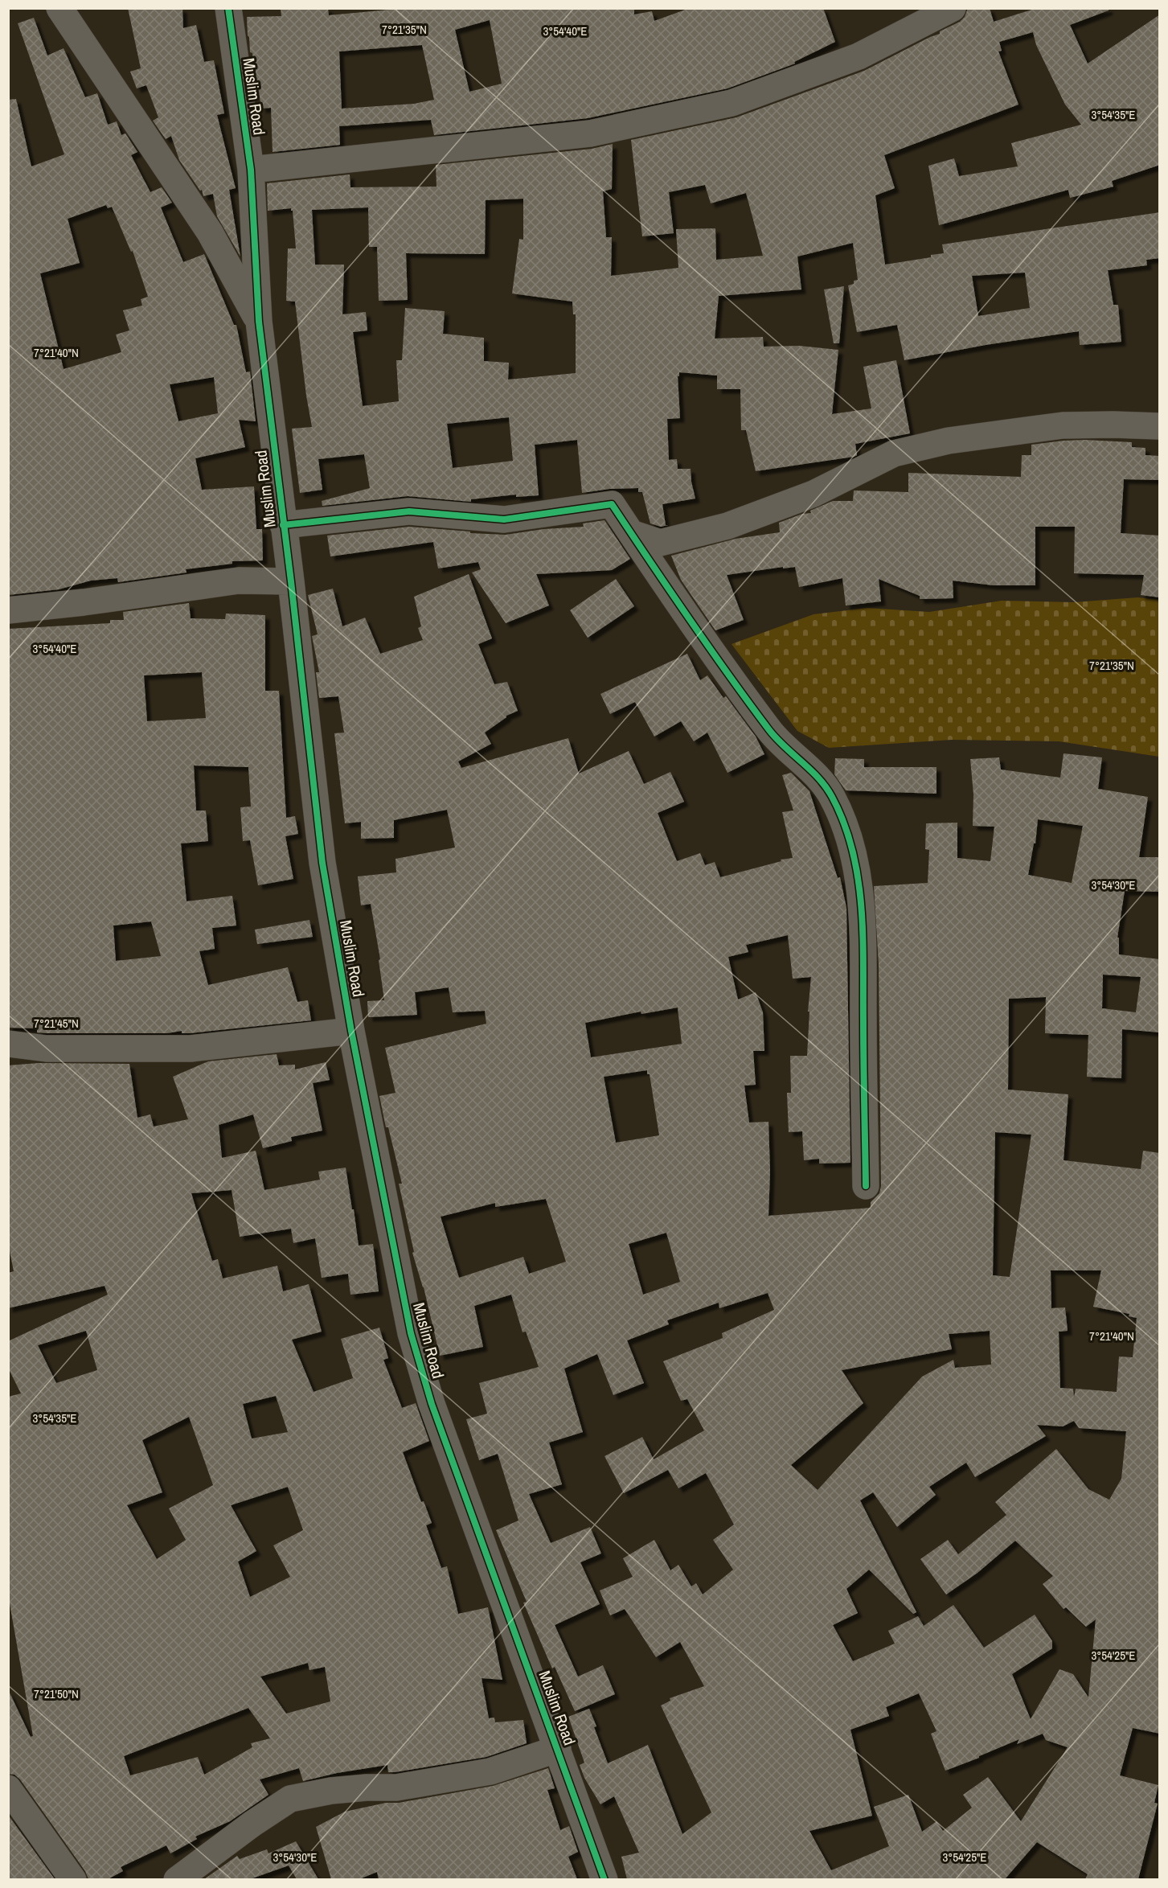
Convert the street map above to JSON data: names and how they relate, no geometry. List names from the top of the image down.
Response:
{
  "streets": {
    "street": ["Muslim Road"]
  },
  "coordinates": [
    "7°21'35\"N",
    "3°54'40\"E",
    "3°54'35\"E",
    "7°21'40\"N",
    "3°54'30\"E",
    "7°21'45\"N",
    "3°54'25\"E",
    "7°21'50\"N"
  ]
}
